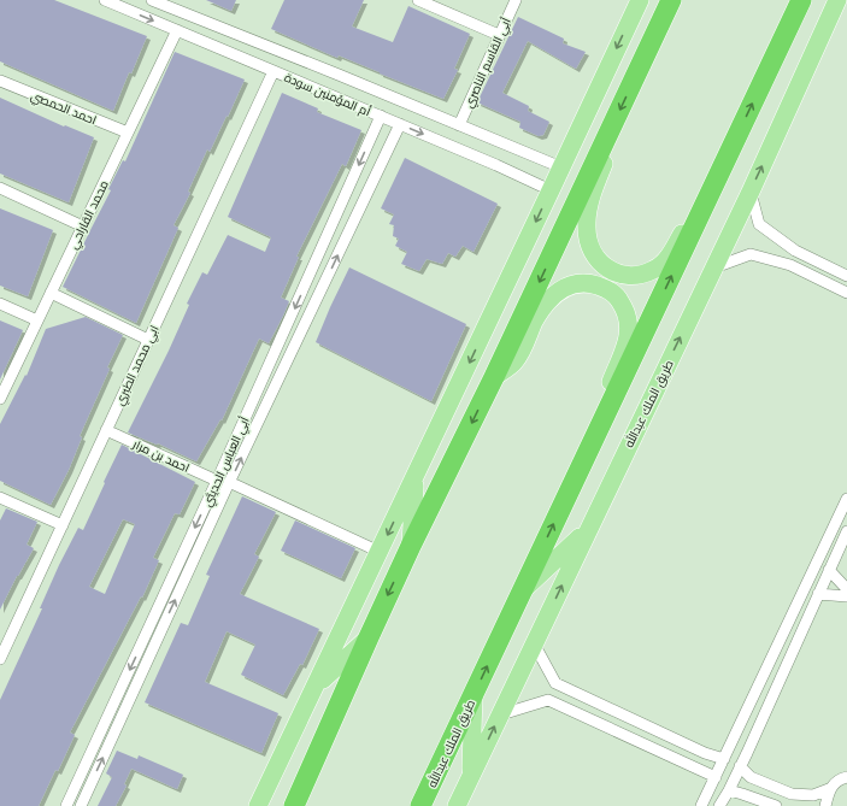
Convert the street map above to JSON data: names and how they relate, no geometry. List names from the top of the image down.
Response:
{
  "streets": {
    "highway": ["طريق الملك عبدالله"],
    "street": [
      "أبي القاسم الناصري",
      "أم المؤمنين سودة",
      "احمد الحمصي",
      "محمد القاراحي",
      "ابي محمد الطبري",
      "احمد بن مرار",
      "أبي العباس الحديثي"
    ]
  },
  "crossings": [
    ["أبي القاسم الناصري", "أم المؤمنين سودة"],
    ["أم المؤمنين سودة", "محمد القاراحي"],
    ["أم المؤمنين سودة", "ابي محمد الطبري"],
    ["أم المؤمنين سودة", "أبي العباس الحديثي"],
    ["احمد الحمصي", "محمد القاراحي"],
    ["ابي محمد الطبري", "احمد بن مرار"],
    ["احمد بن مرار", "أبي العباس الحديثي"]
  ]
}
